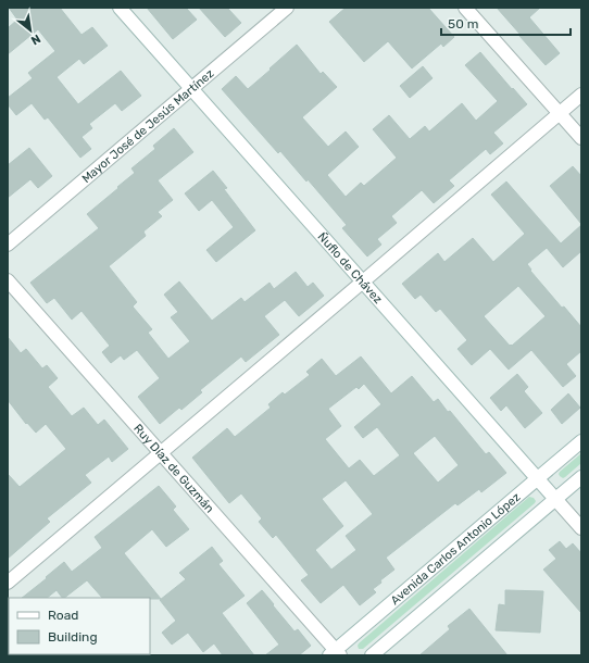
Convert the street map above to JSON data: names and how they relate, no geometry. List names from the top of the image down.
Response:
{
  "streets": {
    "street": [
      "Mayor José de Jesús Martínez",
      "Ñuflo de Chávez",
      "Ruy Díaz de Guzmán",
      "Avenida Carlos Antonio López"
    ]
  },
  "crossings": [
    ["Mayor José de Jesús Martínez", "Ñuflo de Chávez"],
    ["Ñuflo de Chávez", "Avenida Carlos Antonio López"],
    ["Ruy Díaz de Guzmán", "Avenida Carlos Antonio López"]
  ],
  "legend": ["Road", "Building"],
  "scale_bar": "50 m",
  "north": "bottom right"
}
